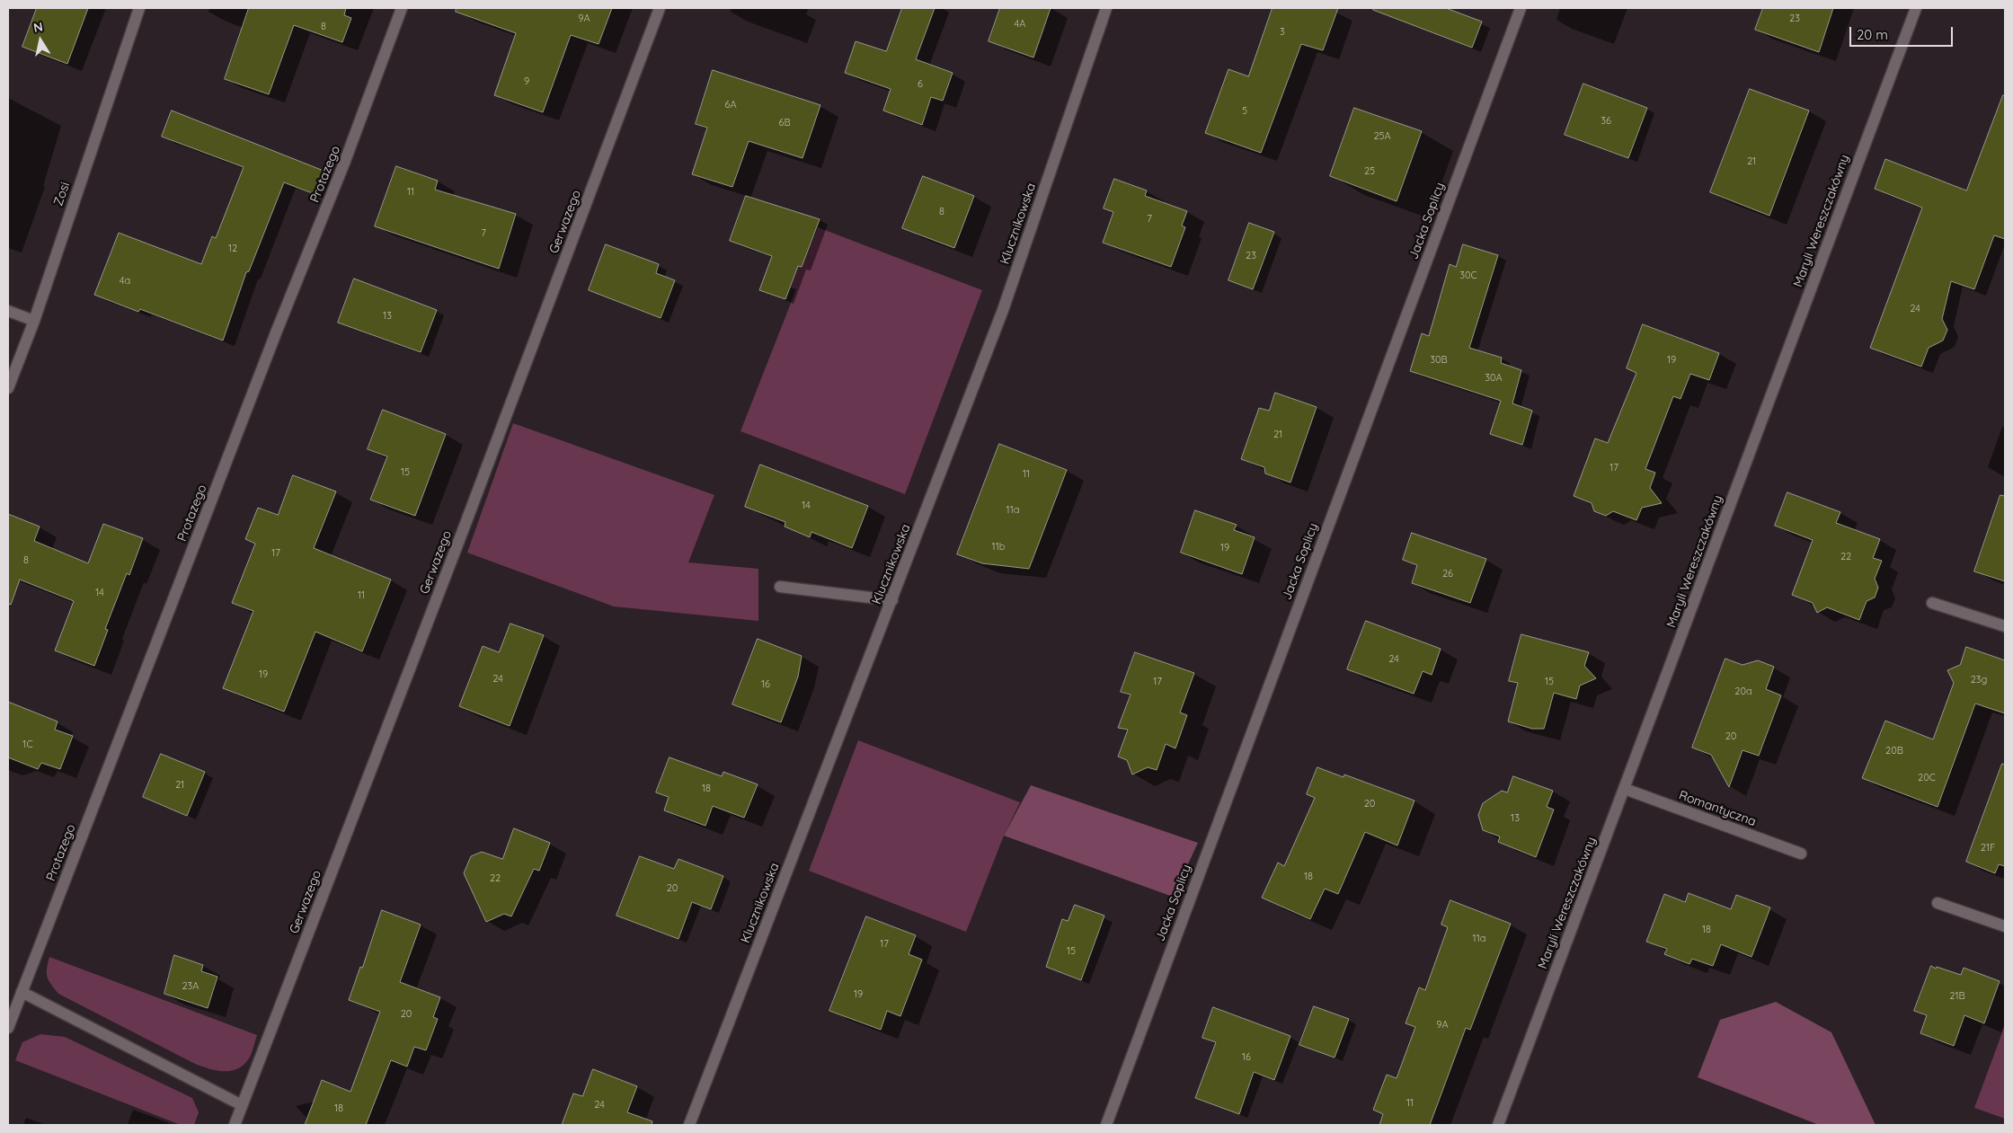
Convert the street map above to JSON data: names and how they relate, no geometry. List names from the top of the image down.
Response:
{
  "streets": {
    "street": [
      "Protazego",
      "Zosi",
      "Jacka Soplicy",
      "Maryli Wereszczakówny",
      "Gerwazego",
      "Klucznikowska",
      "Romantyczna"
    ]
  },
  "crossings": [
    ["Maryli Wereszczakówny", "Romantyczna"]
  ],
  "house_numbers": [
    "9A",
    "23",
    "4A",
    "8",
    "3",
    "9",
    "6",
    "6A",
    "5",
    "36",
    "6B",
    "25A",
    "21",
    "25",
    "11",
    "8",
    "7",
    "7",
    "12",
    "23",
    "30C",
    "4a",
    "24",
    "13",
    "30B",
    "19",
    "30A",
    "21",
    "17",
    "15",
    "11",
    "14",
    "11a",
    "11b",
    "19",
    "17",
    "22",
    "8",
    "26",
    "14",
    "11",
    "24",
    "19",
    "24",
    "23g",
    "17",
    "15",
    "16",
    "20a",
    "20",
    "1C",
    "20B",
    "20C",
    "21",
    "18",
    "20",
    "13",
    "21F",
    "18",
    "22",
    "20",
    "18",
    "11a",
    "17",
    "15",
    "23A",
    "19",
    "21B",
    "20",
    "9A",
    "16",
    "11",
    "24",
    "18"
  ],
  "scale_bar": "20 m",
  "north": "top"
}
